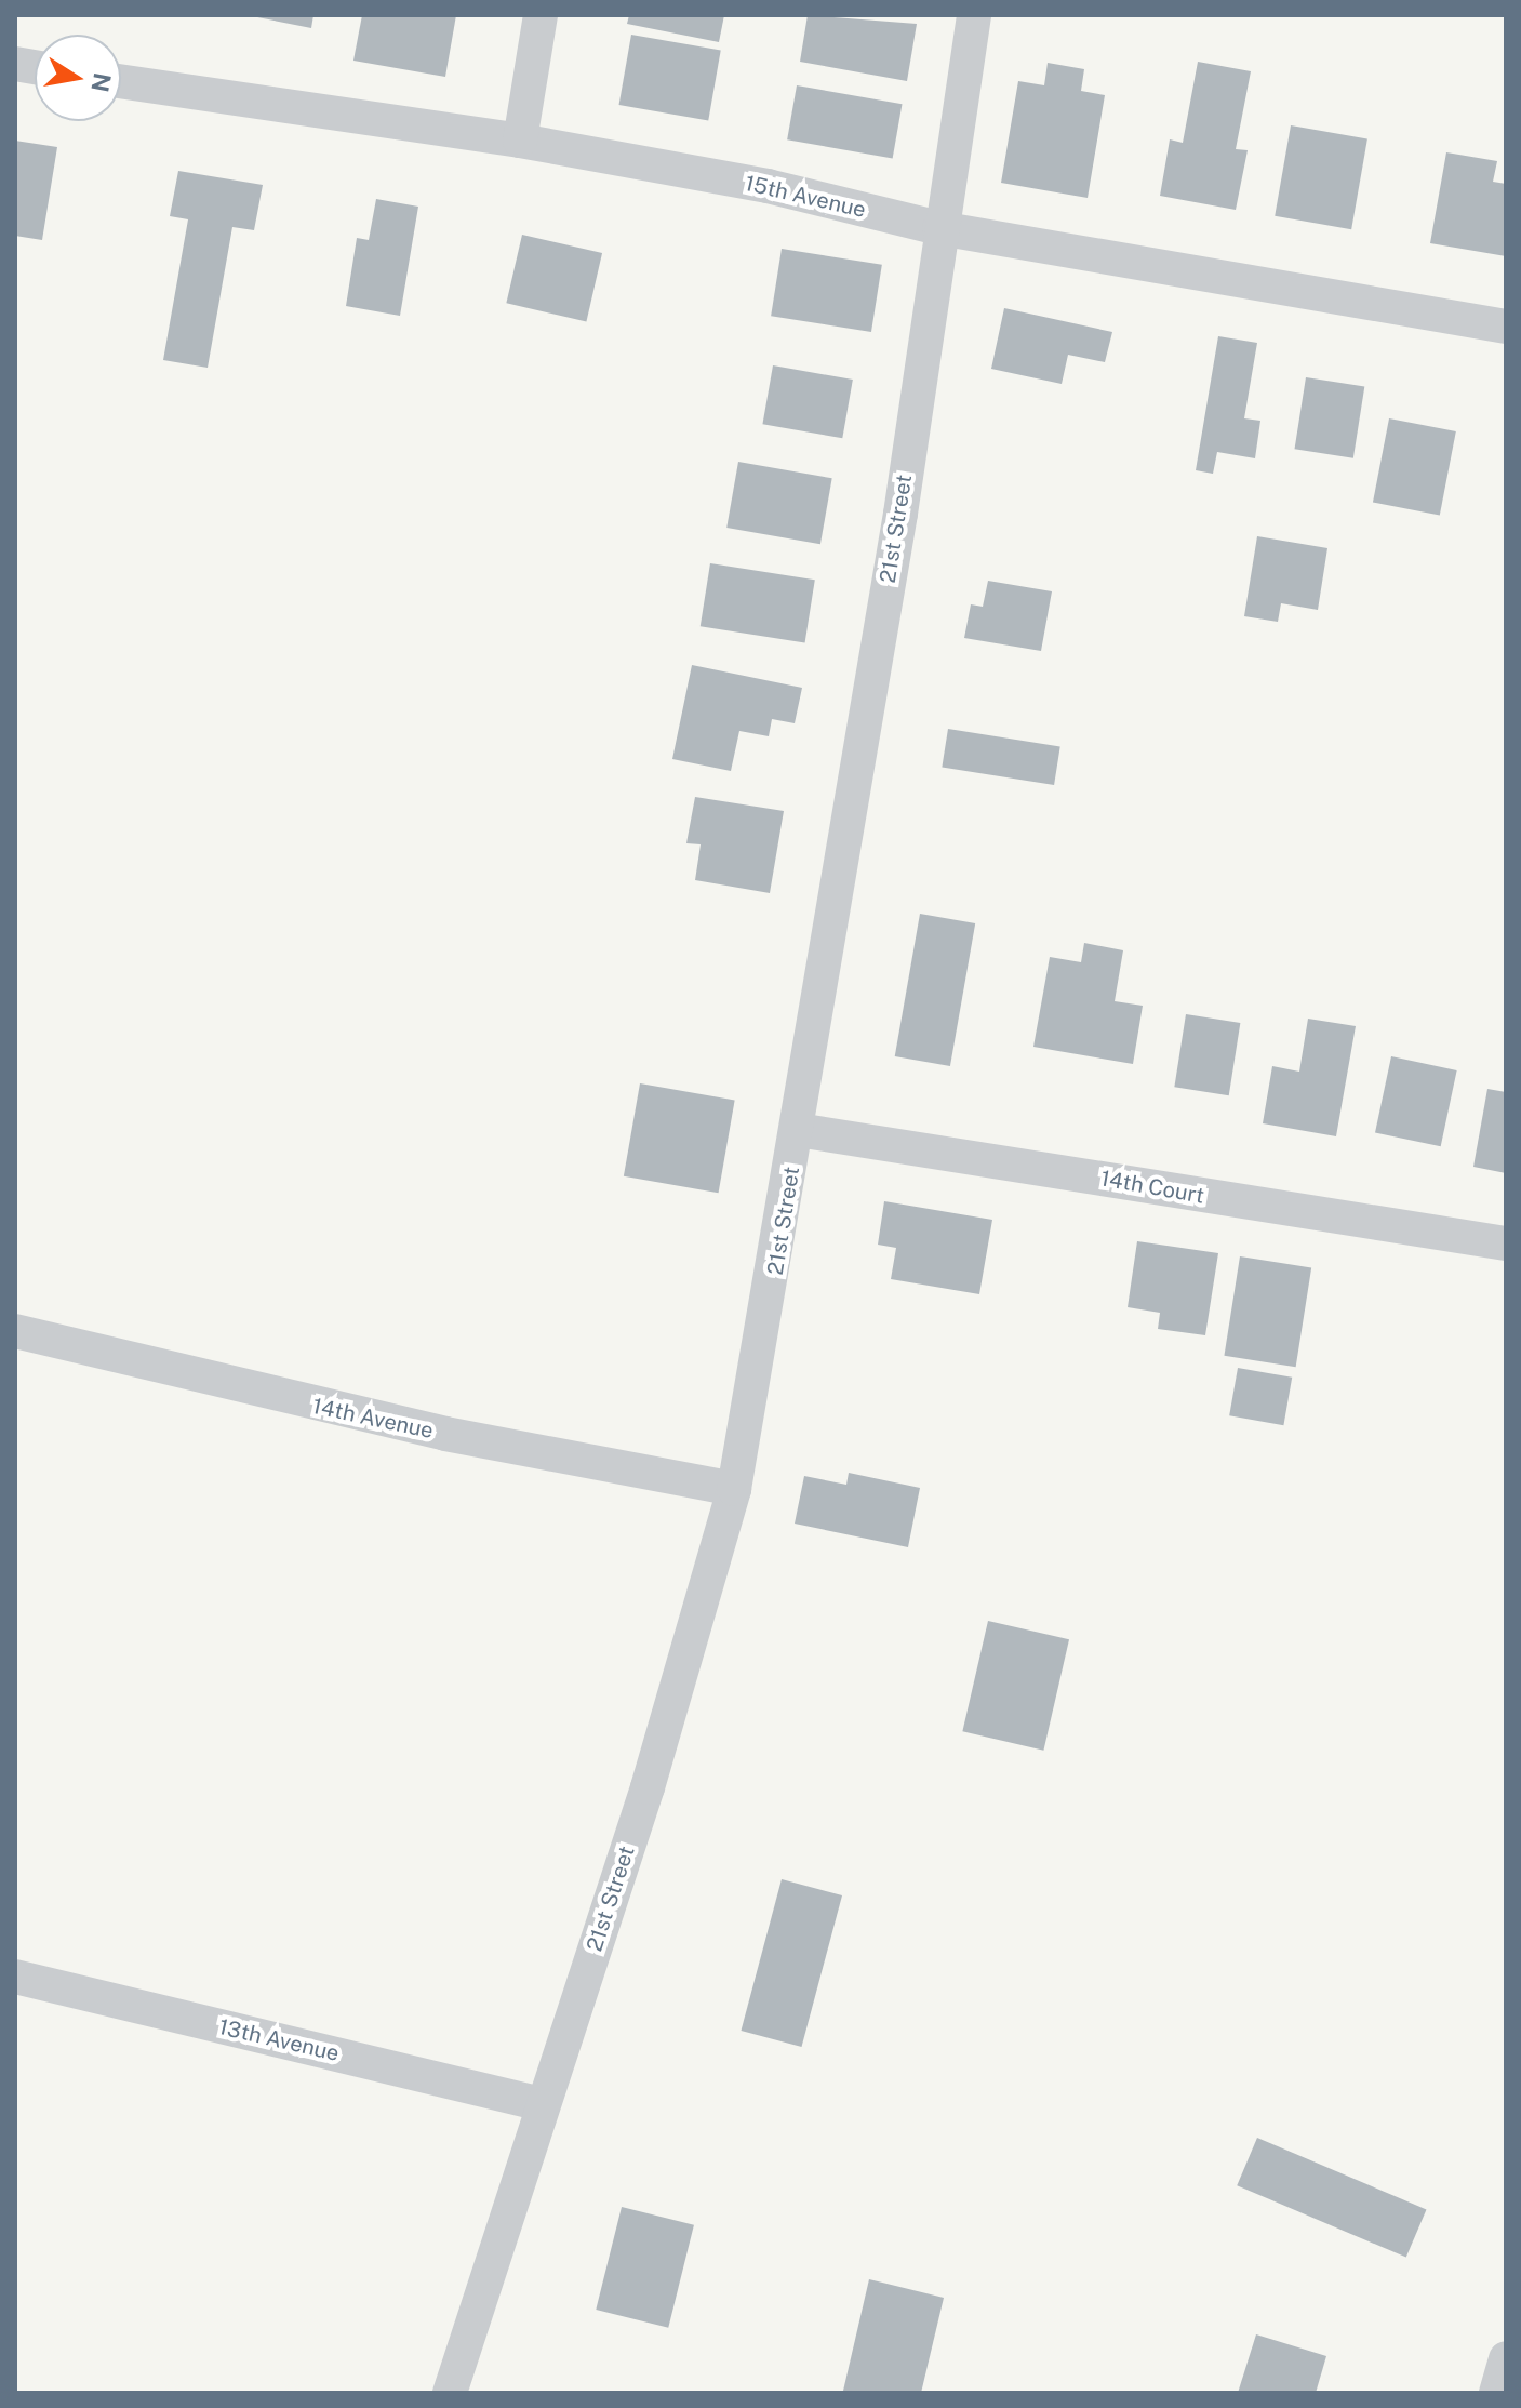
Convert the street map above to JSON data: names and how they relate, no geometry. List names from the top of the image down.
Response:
{
  "streets": {
    "street": [
      "15th Avenue",
      "21st Street",
      "14th Court",
      "14th Avenue",
      "13th Avenue"
    ]
  },
  "crossings": [
    ["15th Avenue", "21st Street"],
    ["21st Street", "14th Court"],
    ["21st Street", "14th Avenue"],
    ["21st Street", "13th Avenue"]
  ],
  "north": "right"
}
